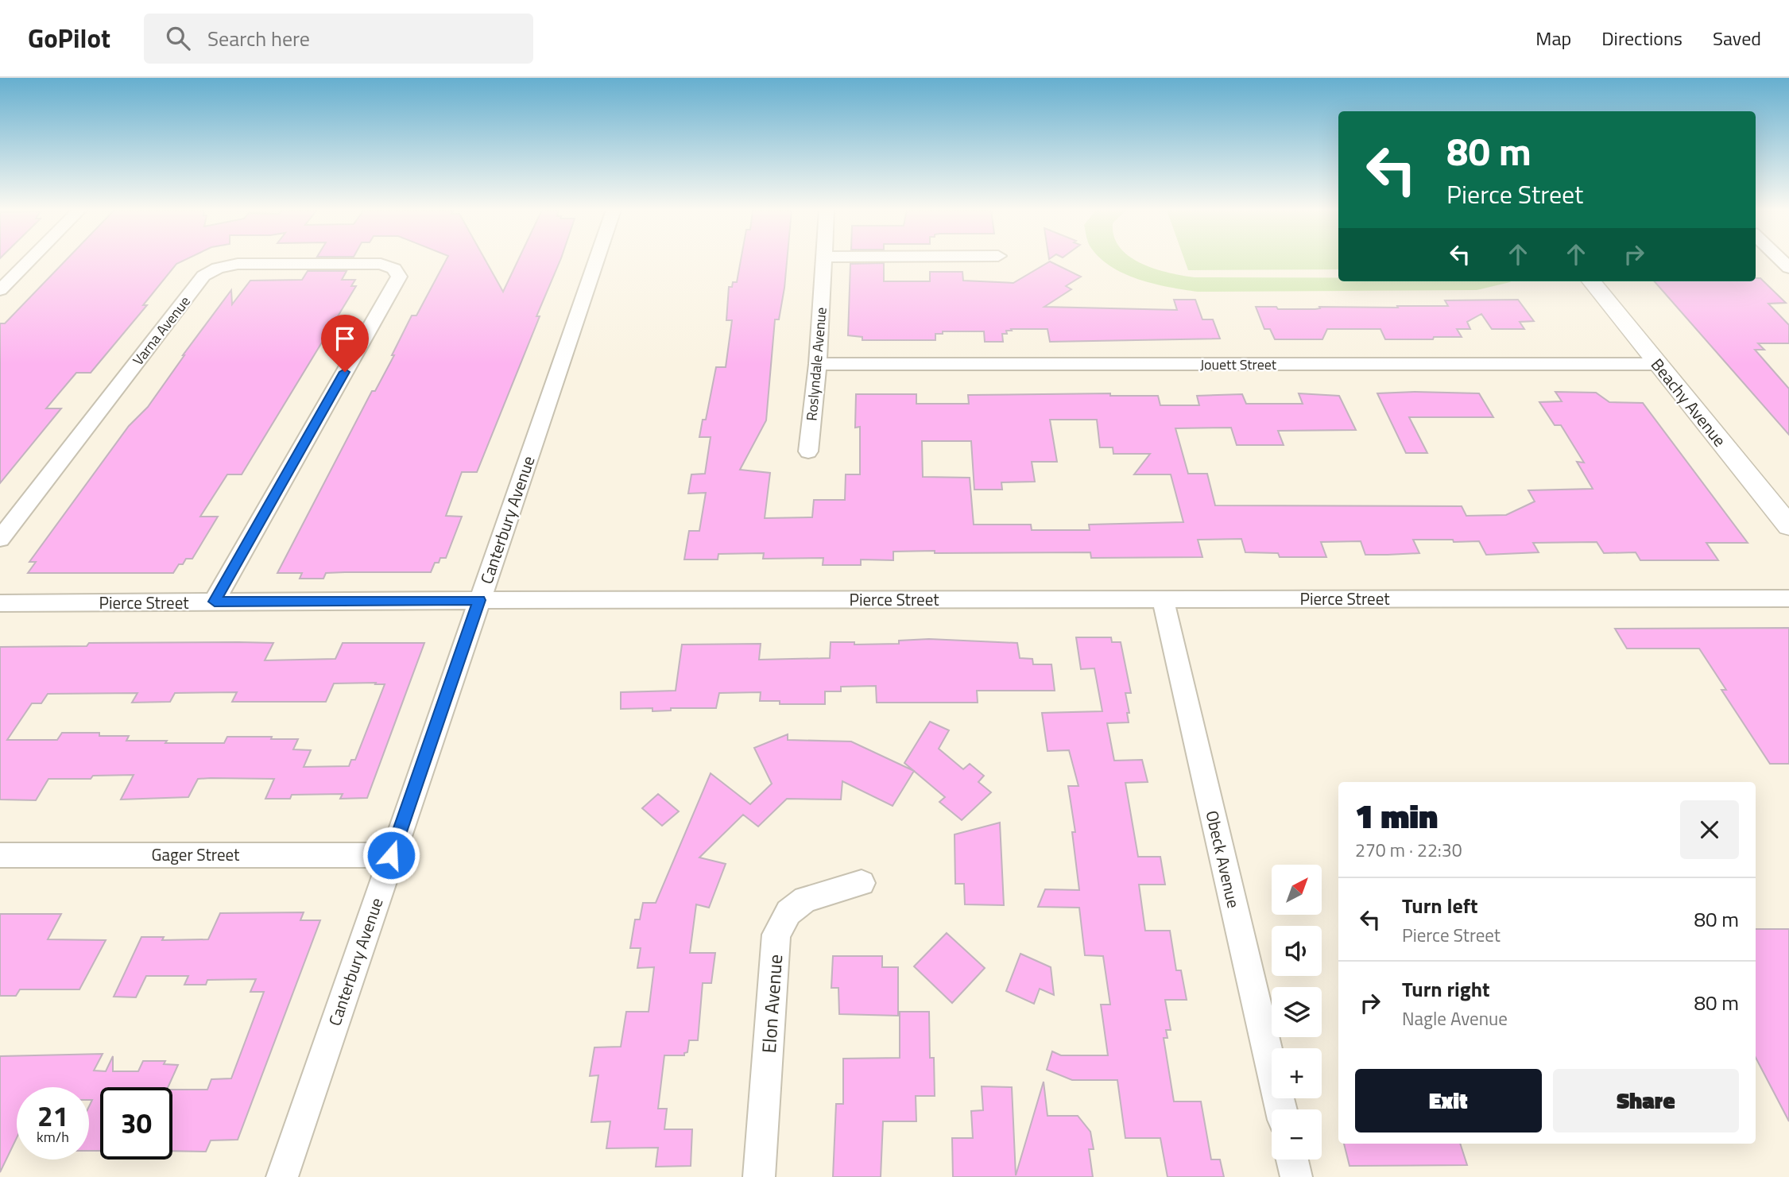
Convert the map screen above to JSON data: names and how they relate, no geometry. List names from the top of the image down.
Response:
{
  "streets": {
    "street": [
      "Varna Avenue",
      "Roslyndale Avenue",
      "Jouett Street",
      "Beachy Avenue",
      "Canterbury Avenue",
      "Pierce Street",
      "Gager Street",
      "Obeck Avenue",
      "Elon Avenue"
    ]
  },
  "crossings": [
    ["Varna Avenue", "Pierce Street"],
    ["Roslyndale Avenue", "Jouett Street"],
    ["Jouett Street", "Beachy Avenue"],
    ["Canterbury Avenue", "Pierce Street"],
    ["Canterbury Avenue", "Gager Street"],
    ["Pierce Street", "Obeck Avenue"]
  ],
  "north": "top right",
  "page": {
    "header": "GoPilot",
    "search": "Search here",
    "nav": ["Map", "Directions", "Saved"],
    "turn": ["80 m", "Pierce Street"],
    "heading": ["1 min", "270 m · 22:30"],
    "map_buttons": ["+", "−"],
    "list": [
      {
        "name": "Turn left",
        "note": "Pierce Street",
        "value": "80 m"
      },
      {
        "name": "Turn right",
        "note": "Nagle Avenue",
        "value": "80 m"
      }
    ],
    "buttons": ["Exit", "Share"],
    "speed": "21 km/h",
    "limit": "30"
  }
}
